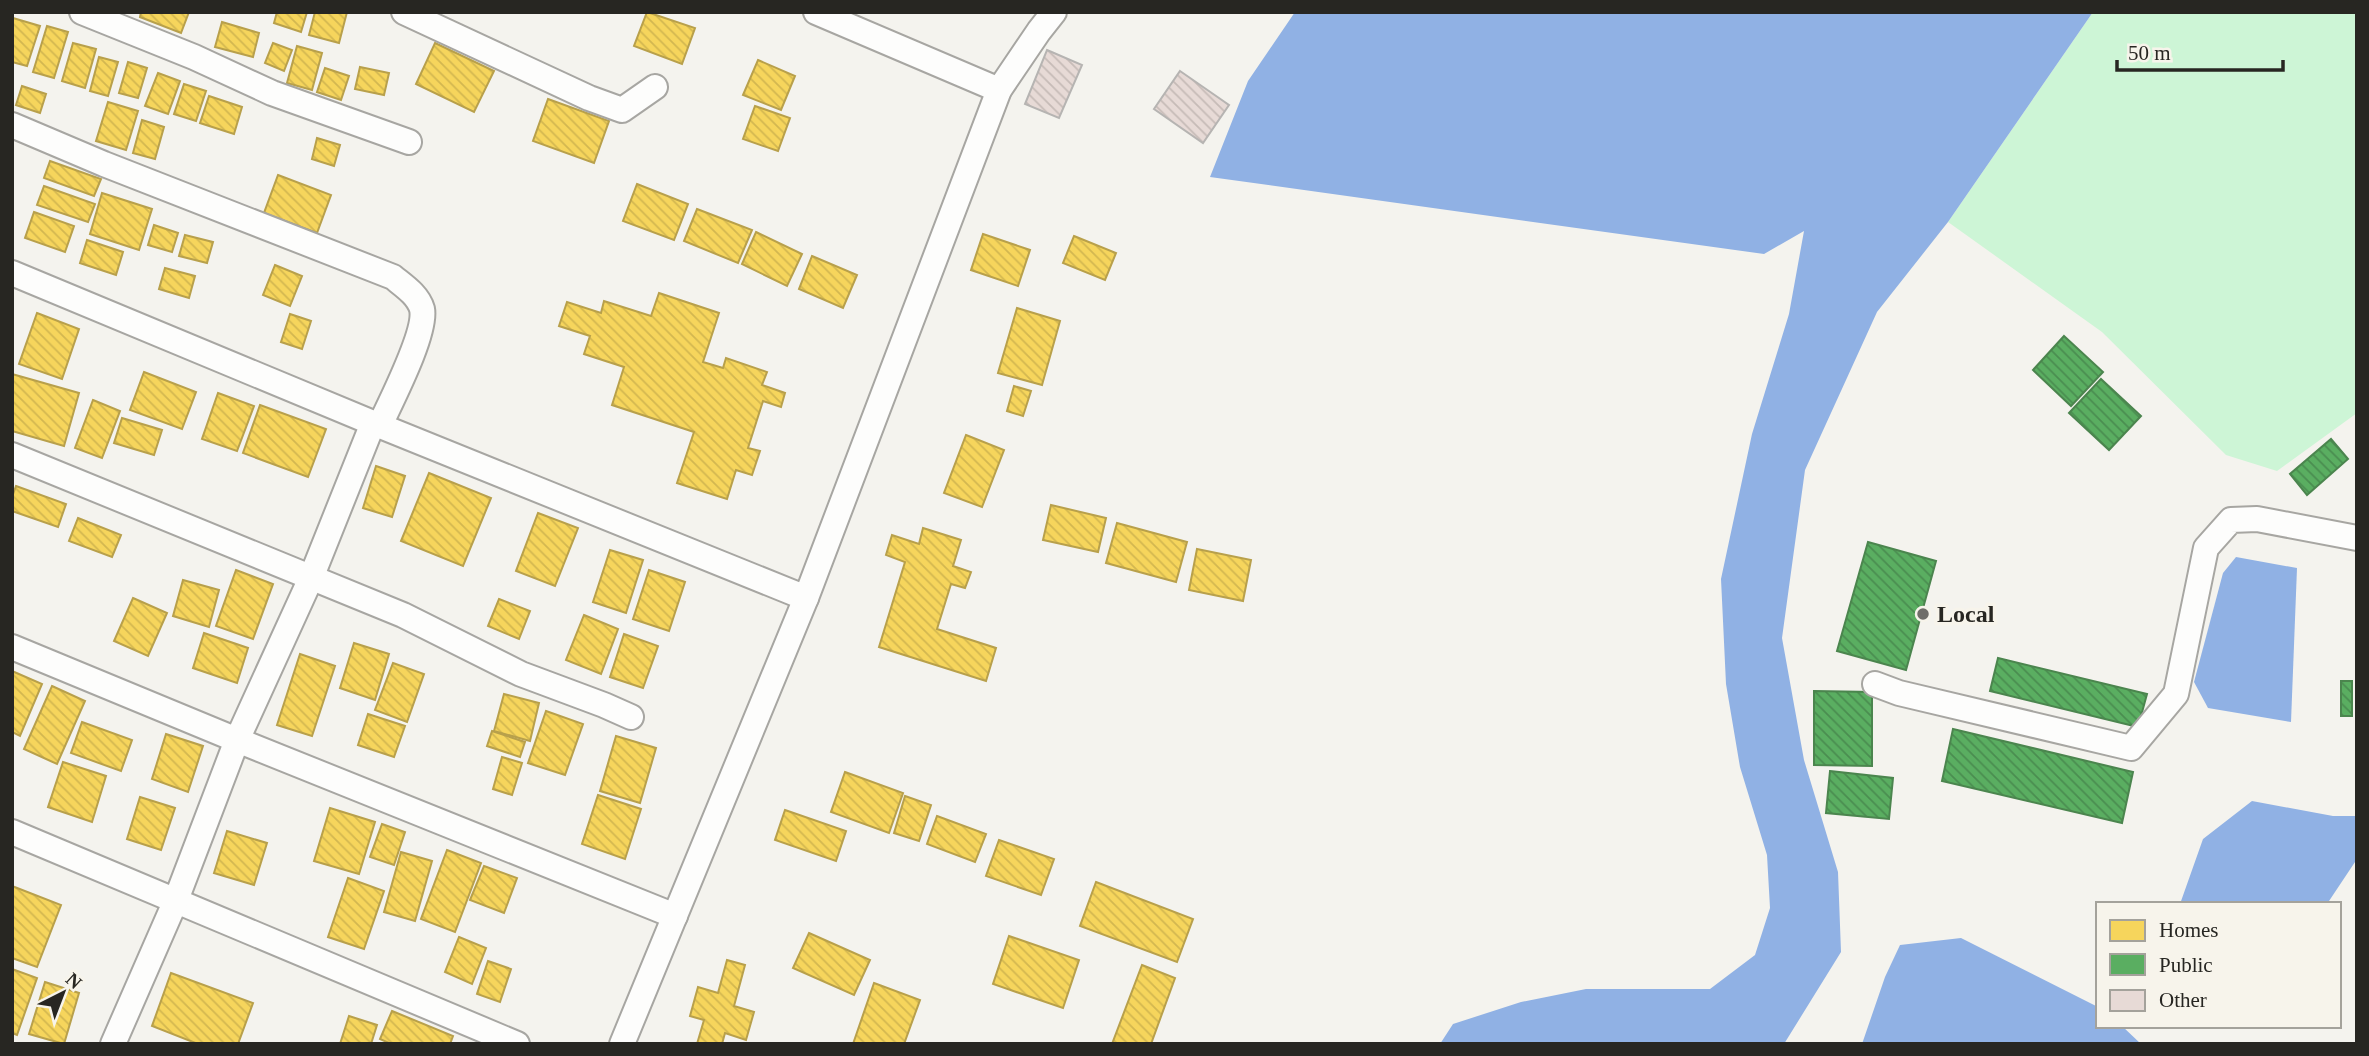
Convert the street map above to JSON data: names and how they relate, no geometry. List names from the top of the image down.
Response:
{
  "places": ["Local"],
  "legend": ["Homes", "Public", "Other"],
  "scale_bar": "50 m",
  "north": "top right"
}
